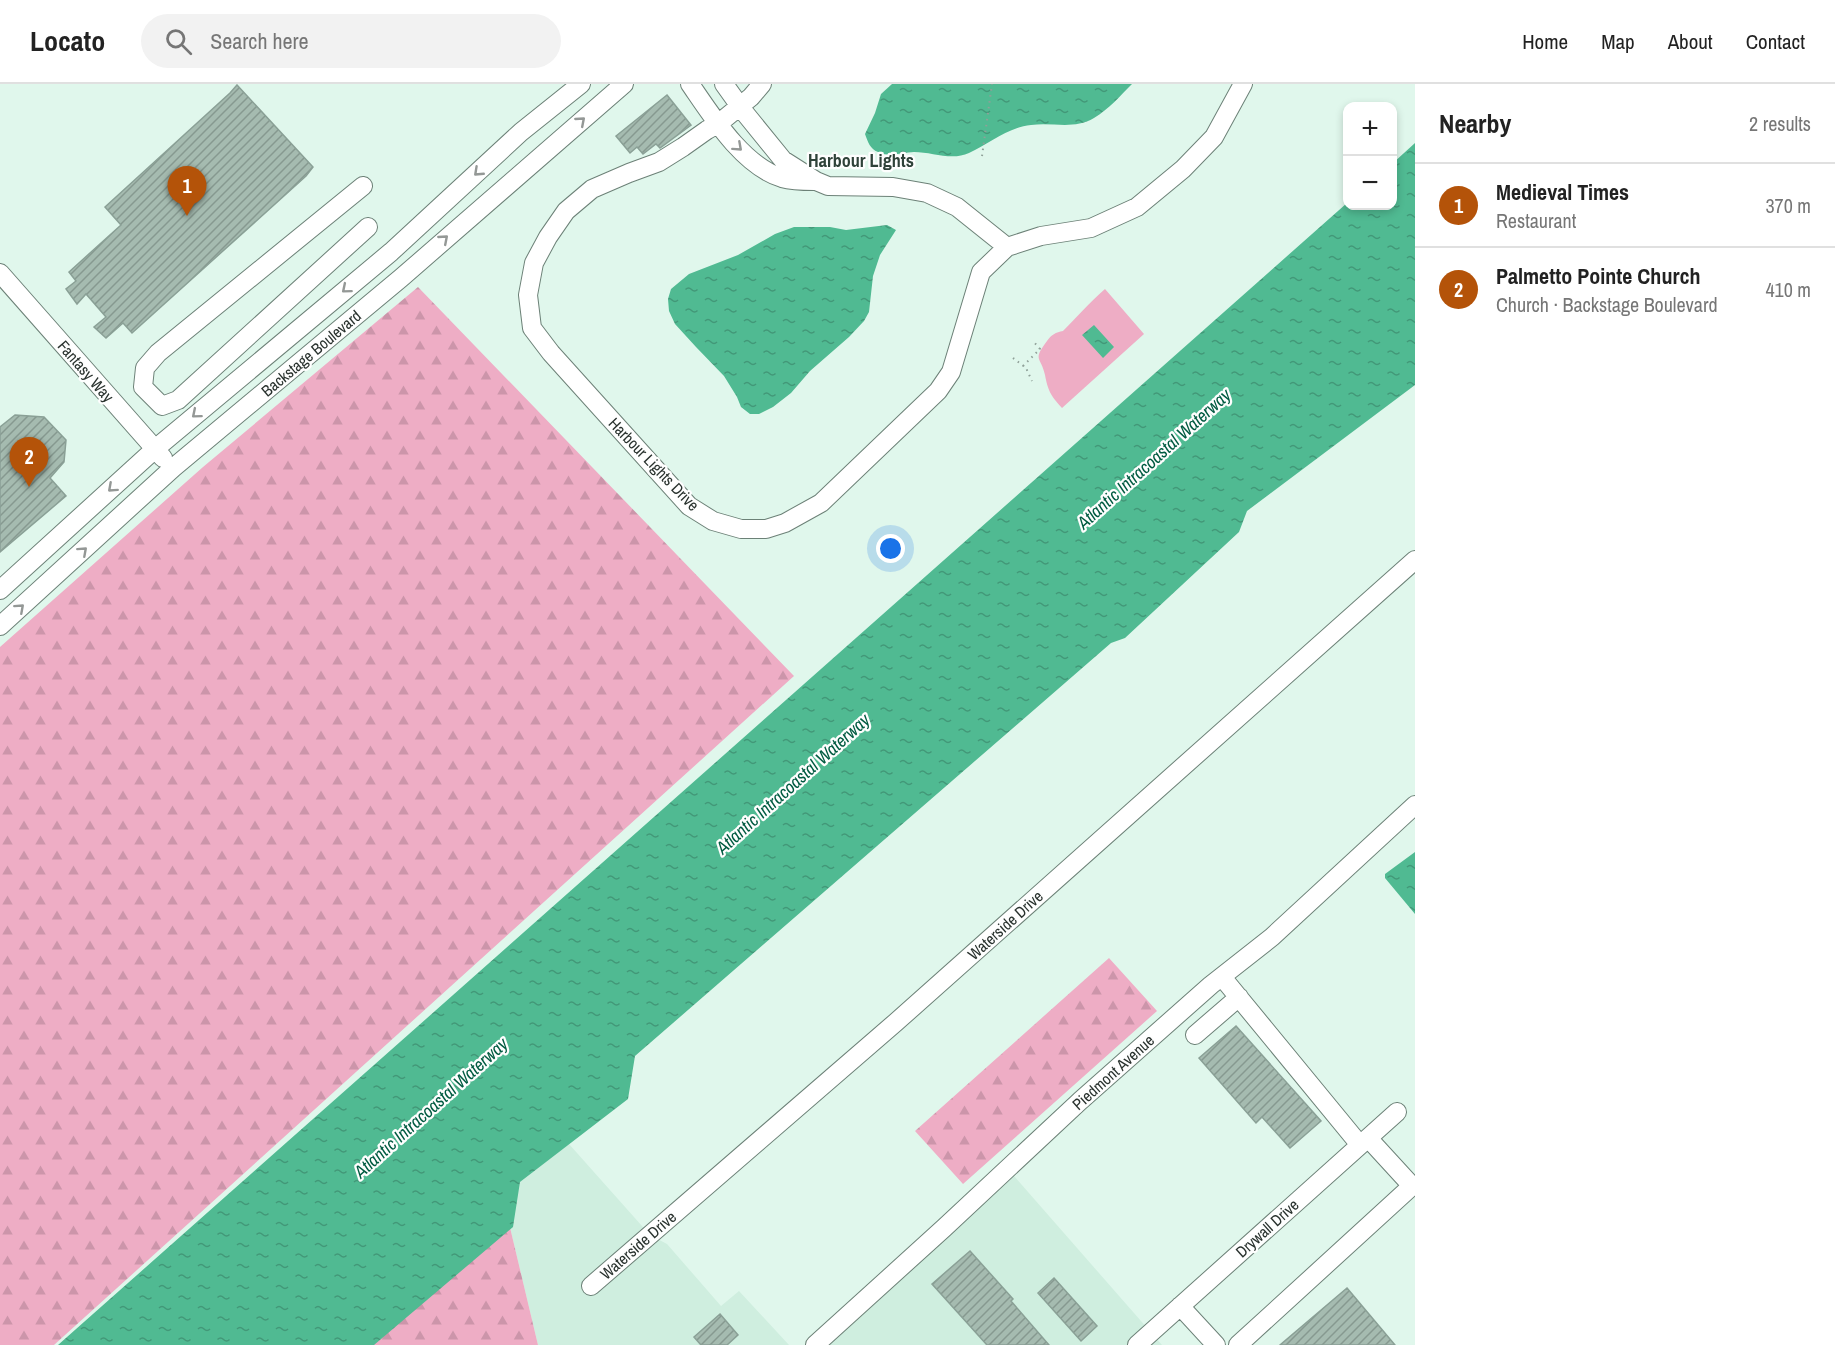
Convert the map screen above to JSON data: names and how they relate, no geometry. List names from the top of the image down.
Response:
{
  "streets": {
    "street": [
      "Backstage Boulevard",
      "Fantasy Way",
      "Harbour Lights Drive",
      "Waterside Drive",
      "Piedmont Avenue",
      "Drywall Drive"
    ]
  },
  "crossings": [
    ["Backstage Boulevard", "Fantasy Way"]
  ],
  "districts": ["Harbour Lights"],
  "water": ["Atlantic Intracoastal Waterway"],
  "page": {
    "header": "Locato",
    "search": "Search here",
    "nav": [
      "Home",
      "Map",
      "About",
      "Contact"
    ],
    "heading": ["Nearby", "2 results"],
    "map_buttons": ["+", "−"],
    "list": [
      {
        "mark": "1",
        "name": "Medieval Times",
        "note": "Restaurant",
        "value": "370 m"
      },
      {
        "mark": "2",
        "name": "Palmetto Pointe Church",
        "note": "Church · Backstage Boulevard",
        "value": "410 m"
      }
    ],
    "pins": ["1", "2"]
  }
}
